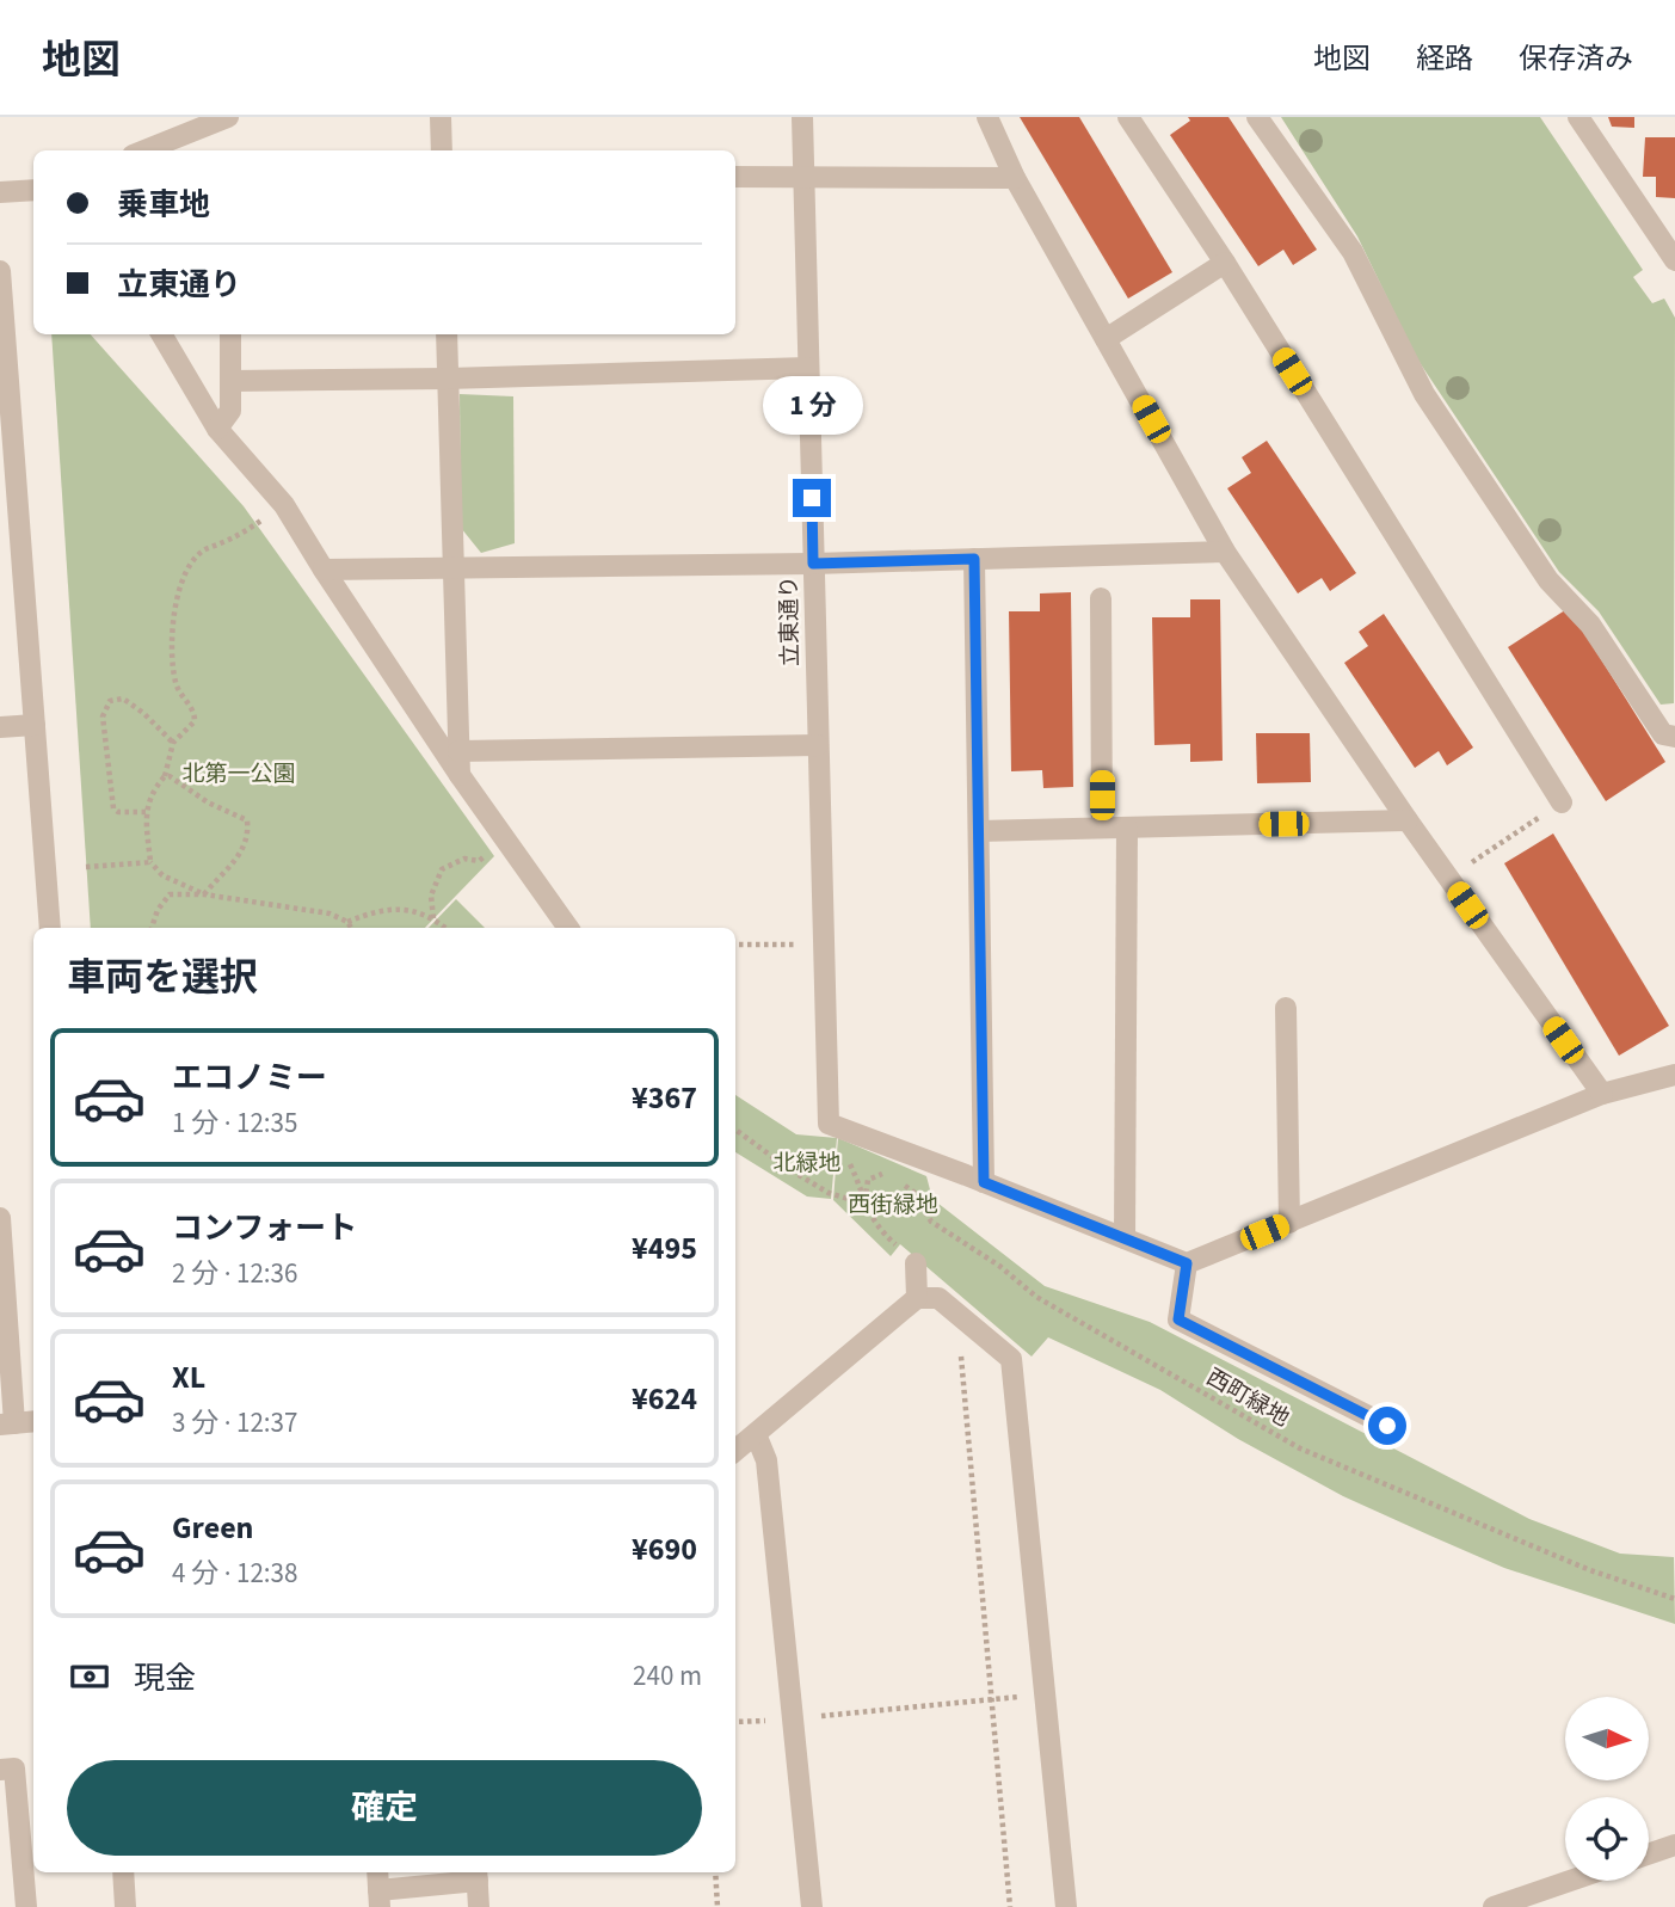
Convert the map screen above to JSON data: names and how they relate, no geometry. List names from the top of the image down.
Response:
{
  "streets": {
    "street": ["立東通り"],
    "path": ["西町緑地"]
  },
  "parks": ["北第一公園", "北緑地", "西街緑地"],
  "north": "right",
  "page": {
    "header": "地図",
    "nav": ["地図", "経路", "保存済み"],
    "banner": ["乗車地", "立東通り"],
    "bubble": "1 分",
    "heading": "車両を選択",
    "list": [
      {
        "name": "エコノミー",
        "note": "1 分 · 12:35",
        "value": "¥367"
      },
      {
        "name": "コンフォート",
        "note": "2 分 · 12:36",
        "value": "¥495"
      },
      {
        "name": "XL",
        "note": "3 分 · 12:37",
        "value": "¥624"
      },
      {
        "name": "Green",
        "note": "4 分 · 12:38",
        "value": "¥690"
      }
    ],
    "pay": ["現金", "240 m"],
    "buttons": "確定"
  }
}
